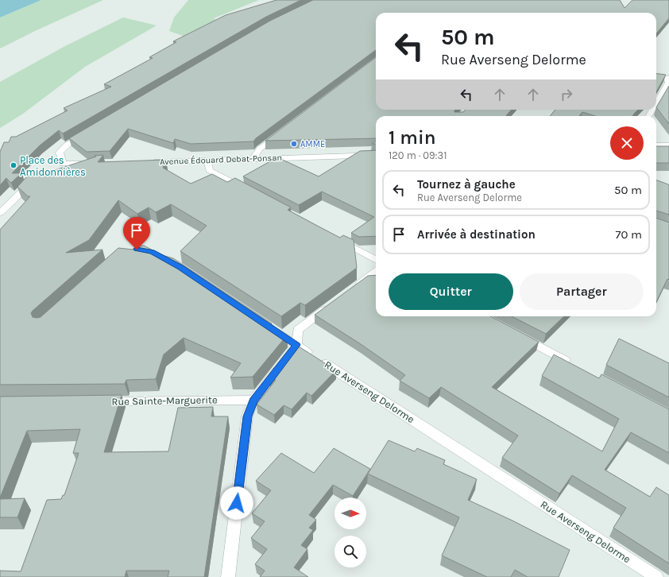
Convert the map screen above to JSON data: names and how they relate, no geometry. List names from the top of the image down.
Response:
{
  "streets": {
    "street": ["Avenue Édouard Debat-Ponsan", "Rue Averseng Delorme", "Rue Sainte-Marguerite"]
  },
  "places": ["AMME", "Place des Amidonnières"],
  "north": "right",
  "page": {
    "turn": ["50 m", "Rue Averseng Delorme"],
    "heading": ["1 min", "120 m · 09:31"],
    "list": [
      {
        "name": "Tournez à gauche",
        "note": "Rue Averseng Delorme",
        "value": "50 m"
      },
      {
        "name": "Arrivée à destination",
        "value": "70 m"
      }
    ],
    "buttons": ["Quitter", "Partager"]
  }
}
